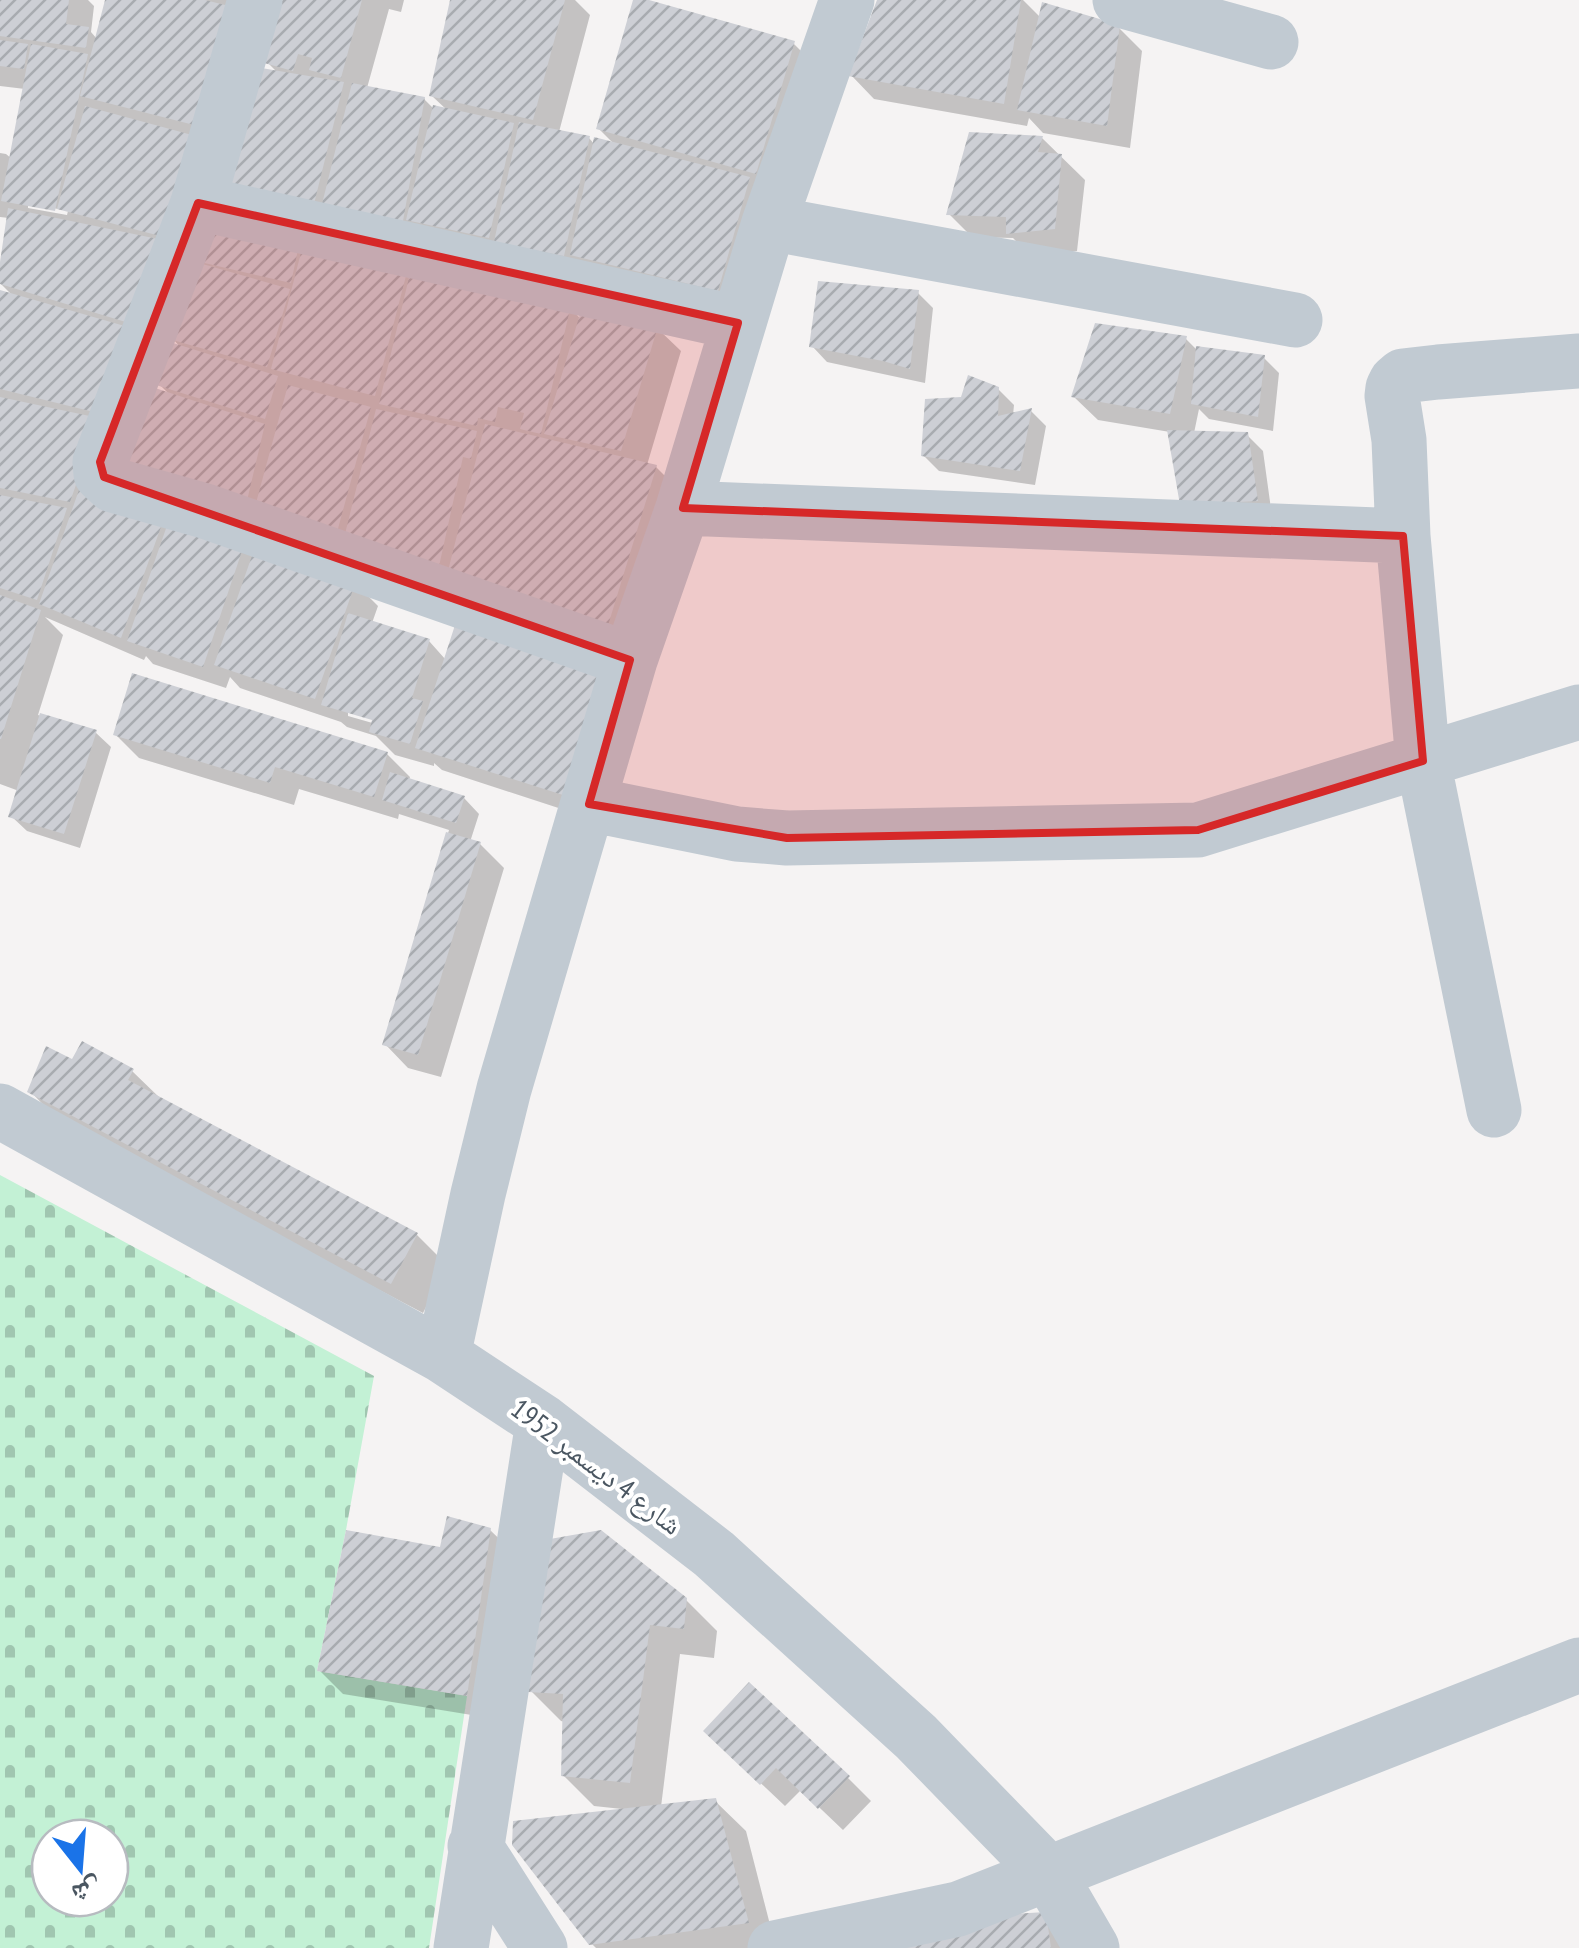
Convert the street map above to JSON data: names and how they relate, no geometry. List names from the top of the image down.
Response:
{
  "streets": {
    "street": ["شارع 4 ديسمبر 1952"]
  },
  "north": "bottom"
}
